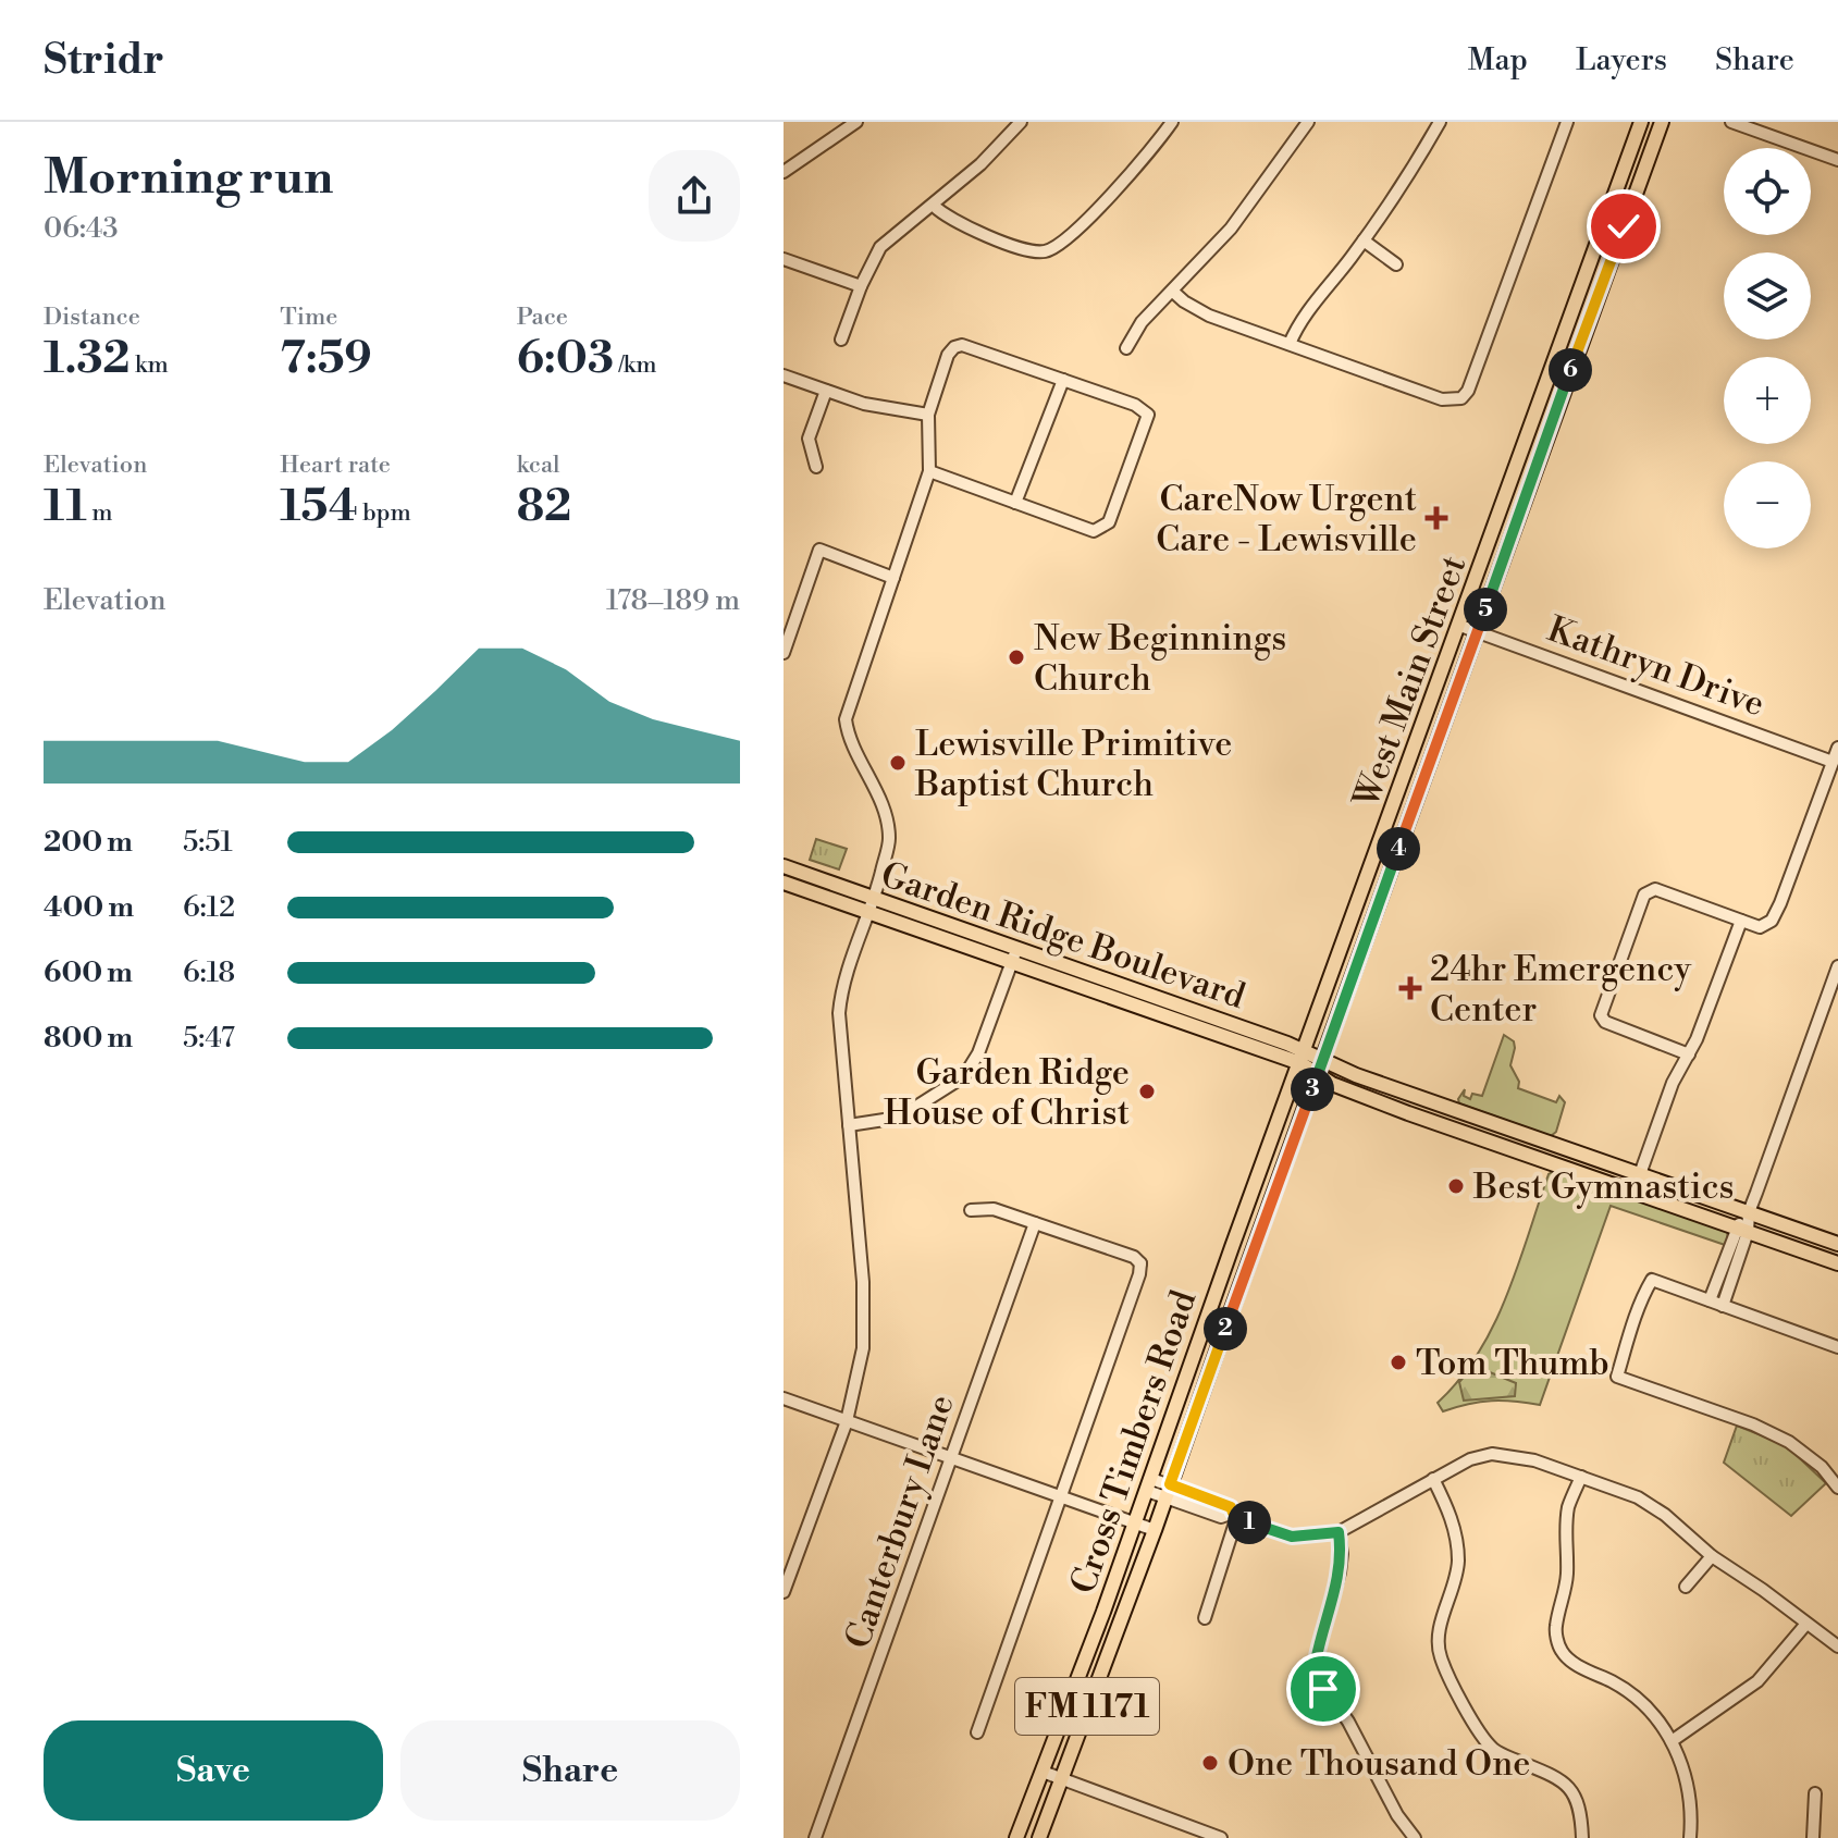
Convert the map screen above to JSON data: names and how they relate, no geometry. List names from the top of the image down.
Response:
{
  "streets": {
    "main road": [
      "West Main Street",
      "Garden Ridge Boulevard",
      "Cross Timbers Road",
      "FM 1171"
    ],
    "street": ["Kathryn Drive", "Canterbury Lane"]
  },
  "crossings": [
    ["Kathryn Drive", "West Main Street"],
    ["West Main Street", "Garden Ridge Boulevard"],
    ["West Main Street", "Cross Timbers Road"],
    ["Garden Ridge Boulevard", "Cross Timbers Road"]
  ],
  "places": {
    "health": ["CareNow Urgent Care - Lewisville", "24hr Emergency Center"],
    "other": [
      "New Beginnings Church",
      "Lewisville Primitive Baptist Church",
      "Garden Ridge House of Christ",
      "Best Gymnastics",
      "Tom Thumb",
      "One Thousand One"
    ]
  },
  "page": {
    "header": "Stridr",
    "nav": ["Map", "Layers", "Share"],
    "heading": ["Morning run", "06:43"],
    "map_buttons": ["+", "−"],
    "stats": [
      ["Distance", "1.32 km"],
      ["Time", "7:59"],
      ["Pace", "6:03 /km"],
      ["Elevation", "11 m"],
      ["Heart rate", "154 bpm"],
      ["kcal", "82"]
    ],
    "pins": [
      "6",
      "5",
      "4",
      "3",
      "2",
      "1"
    ],
    "chart": ["Elevation", "178–189 m"],
    "list": [
      {
        "name": "200 m",
        "note": "5:51"
      },
      {
        "name": "400 m",
        "note": "6:12"
      },
      {
        "name": "600 m",
        "note": "6:18"
      },
      {
        "name": "800 m",
        "note": "5:47"
      }
    ],
    "buttons": ["Save", "Share"]
  }
}
